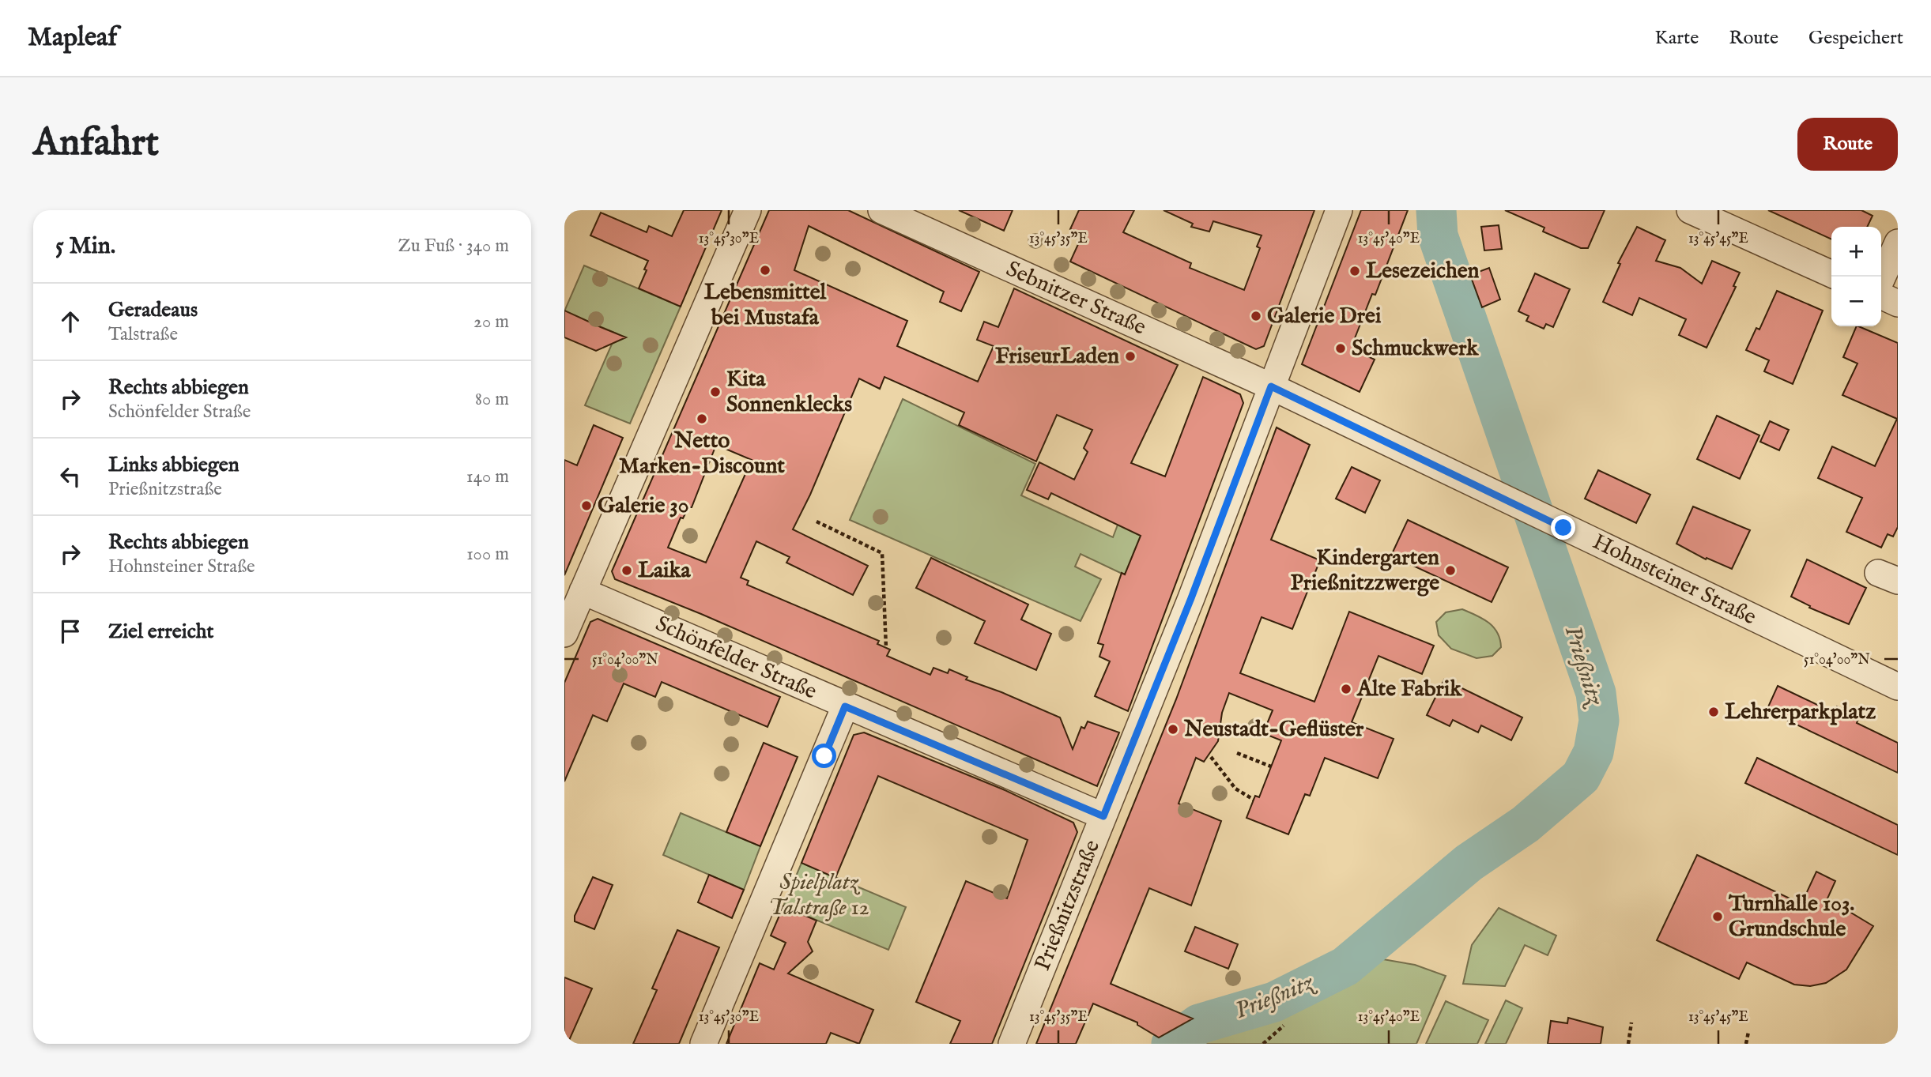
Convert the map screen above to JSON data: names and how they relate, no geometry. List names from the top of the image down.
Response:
{
  "streets": {
    "street": [
      "Sebnitzer Straße",
      "Hohnsteiner Straße",
      "Schönfelder Straße",
      "Prießnitzstraße"
    ]
  },
  "crossings": [
    ["Sebnitzer Straße", "Hohnsteiner Straße"],
    ["Sebnitzer Straße", "Prießnitzstraße"],
    ["Hohnsteiner Straße", "Prießnitzstraße"],
    ["Schönfelder Straße", "Prießnitzstraße"]
  ],
  "water": ["Prießnitz"],
  "parks": ["Spielplatz Talstraße 12"],
  "places": [
    "Lebensmittel bei Mustafa",
    "Lesezeichen",
    "Galerie Drei",
    "Schmuckwerk",
    "FriseurLaden",
    "Kita Sonnenklecks",
    "Netto Marken-Discount",
    "Galerie 30",
    "Laika",
    "Kindergarten Prießnitzzwerge",
    "Alte Fabrik",
    "Lehrerparkplatz",
    "Neustadt-Geflüster",
    "Turnhalle 103. Grundschule"
  ],
  "page": {
    "header": "Mapleaf",
    "nav": ["Karte", "Route", "Gespeichert"],
    "buttons": "Route",
    "title": "Anfahrt",
    "heading": ["5 Min.", "Zu Fuß · 340 m"],
    "map_buttons": ["+", "−"],
    "list": [
      ["Geradeaus", "Talstraße", "20 m"],
      ["Rechts abbiegen", "Schönfelder Straße", "80 m"],
      ["Links abbiegen", "Prießnitzstraße", "140 m"],
      ["Rechts abbiegen", "Hohnsteiner Straße", "100 m"],
      "Ziel erreicht"
    ]
  },
  "coordinates": [
    "13°45'30\"E",
    "13°45'35\"E",
    "13°45'40\"E",
    "13°45'45\"E",
    "51°04'00\"N"
  ]
}
